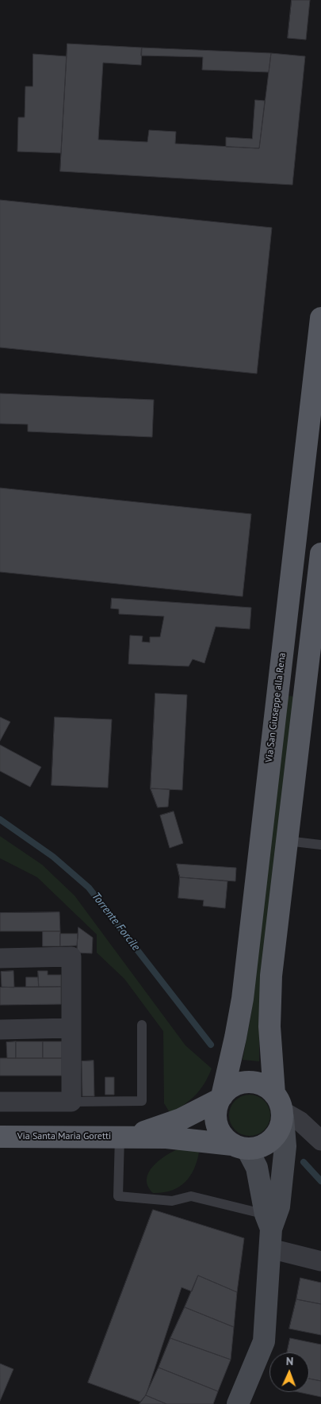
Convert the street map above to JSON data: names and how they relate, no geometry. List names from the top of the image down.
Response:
{
  "streets": {
    "main road": ["Via San Giuseppe alla Rena", "Via Santa Maria Goretti"]
  },
  "crossings": [
    ["Via San Giuseppe alla Rena", "Via Santa Maria Goretti"]
  ],
  "water": ["Torrente Forcile"],
  "north": "top"
}
